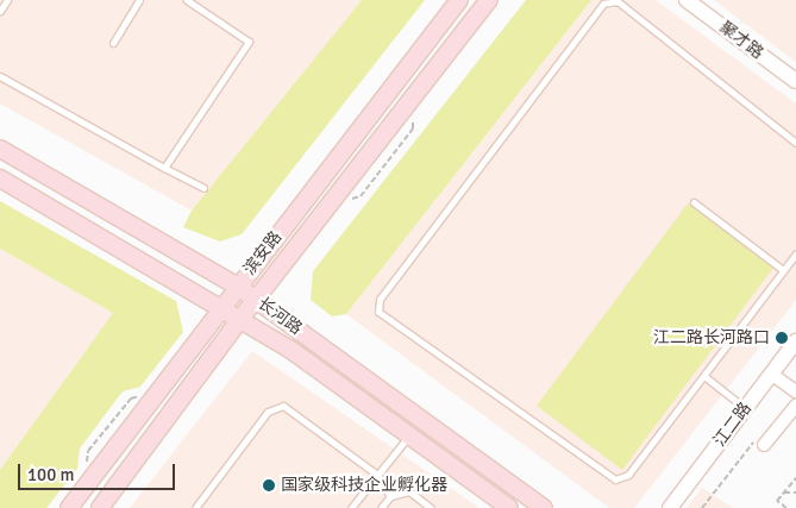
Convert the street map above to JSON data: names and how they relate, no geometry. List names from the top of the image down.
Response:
{
  "streets": {
    "main road": ["滨安路", "长河路"],
    "street": ["聚才路", "江二路"]
  },
  "crossings": [
    ["滨安路", "长河路"]
  ],
  "places": ["江二路长河路口", "国家级科技企业孵化器"],
  "scale_bar": "100 m"
}
